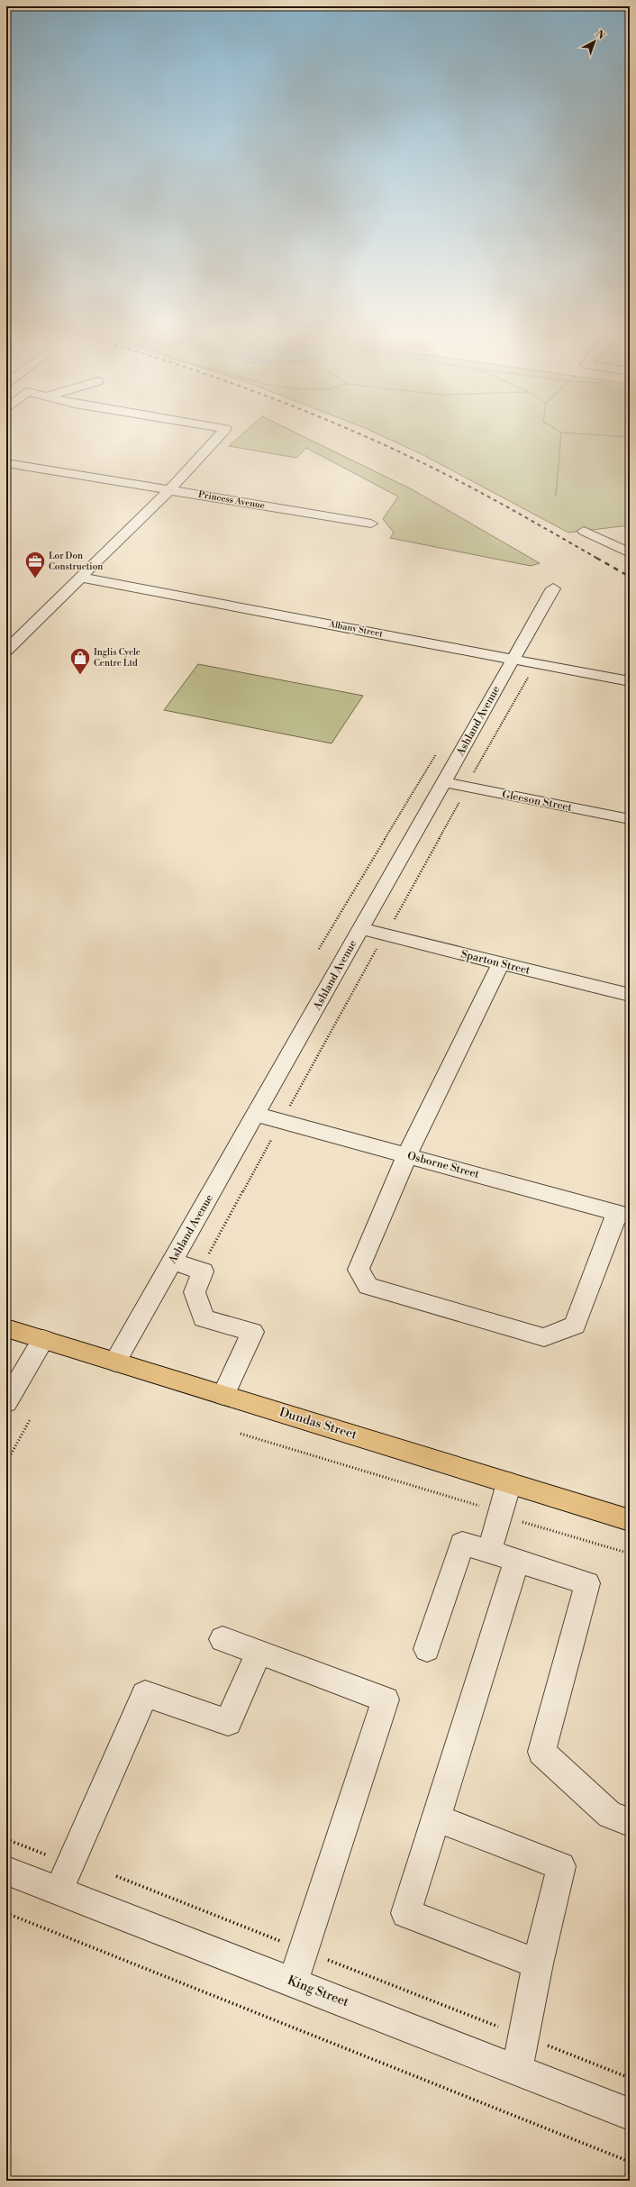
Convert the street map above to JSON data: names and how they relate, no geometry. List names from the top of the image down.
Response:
{
  "streets": {
    "main road": ["Dundas Street"],
    "street": [
      "Princess Avenue",
      "Albany Street",
      "Ashland Avenue",
      "Gleeson Street",
      "Sparton Street",
      "Osborne Street",
      "King Street"
    ]
  },
  "crossings": [
    ["Albany Street", "Ashland Avenue"],
    ["Ashland Avenue", "Gleeson Street"],
    ["Ashland Avenue", "Sparton Street"],
    ["Ashland Avenue", "Osborne Street"],
    ["Ashland Avenue", "Dundas Street"]
  ],
  "places": {
    "office": ["Lor Don Construction"],
    "shop": ["Inglis Cycle Centre Ltd"]
  },
  "north": "top right"
}
